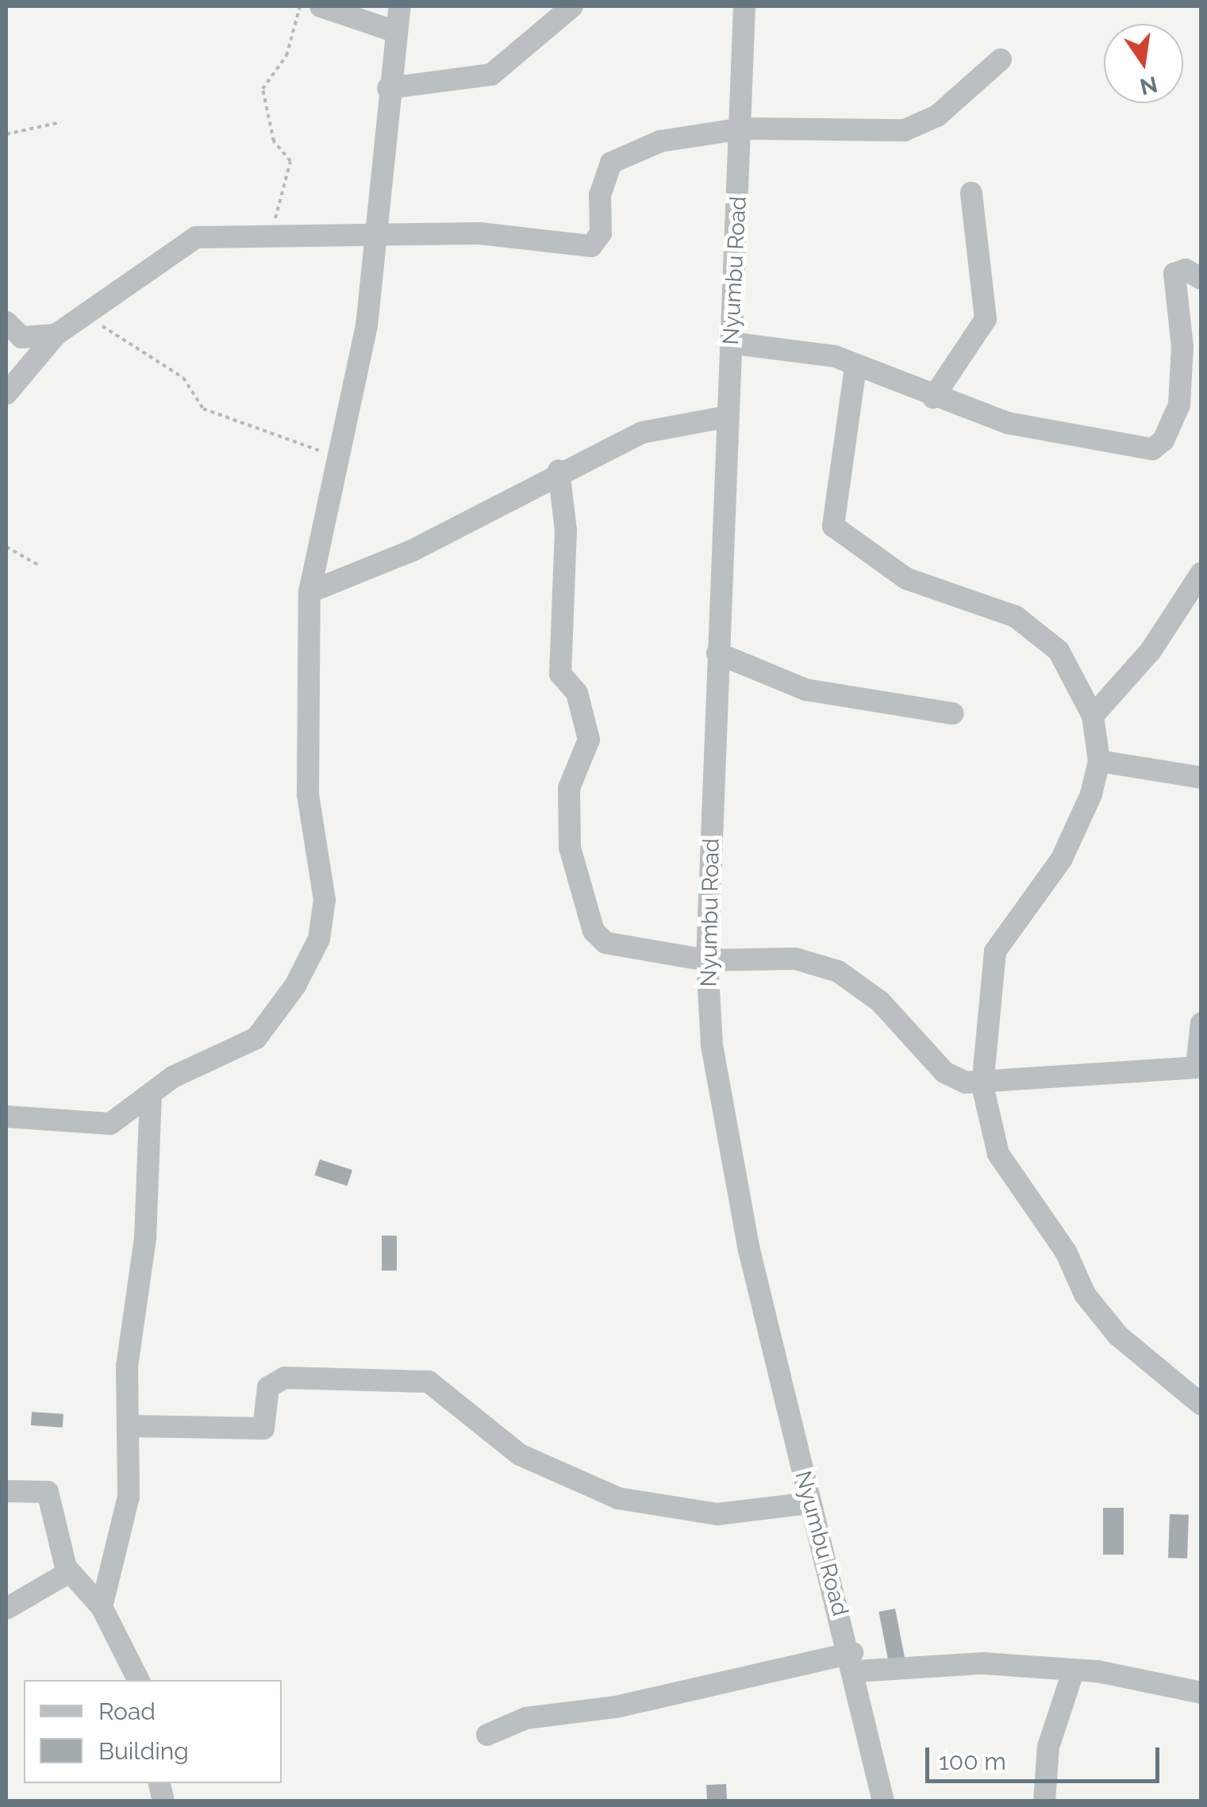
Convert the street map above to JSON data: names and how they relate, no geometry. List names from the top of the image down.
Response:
{
  "streets": {
    "street": ["Nyumbu Road"]
  },
  "legend": ["Road", "Building"],
  "scale_bar": "100 m",
  "north": "bottom"
}
